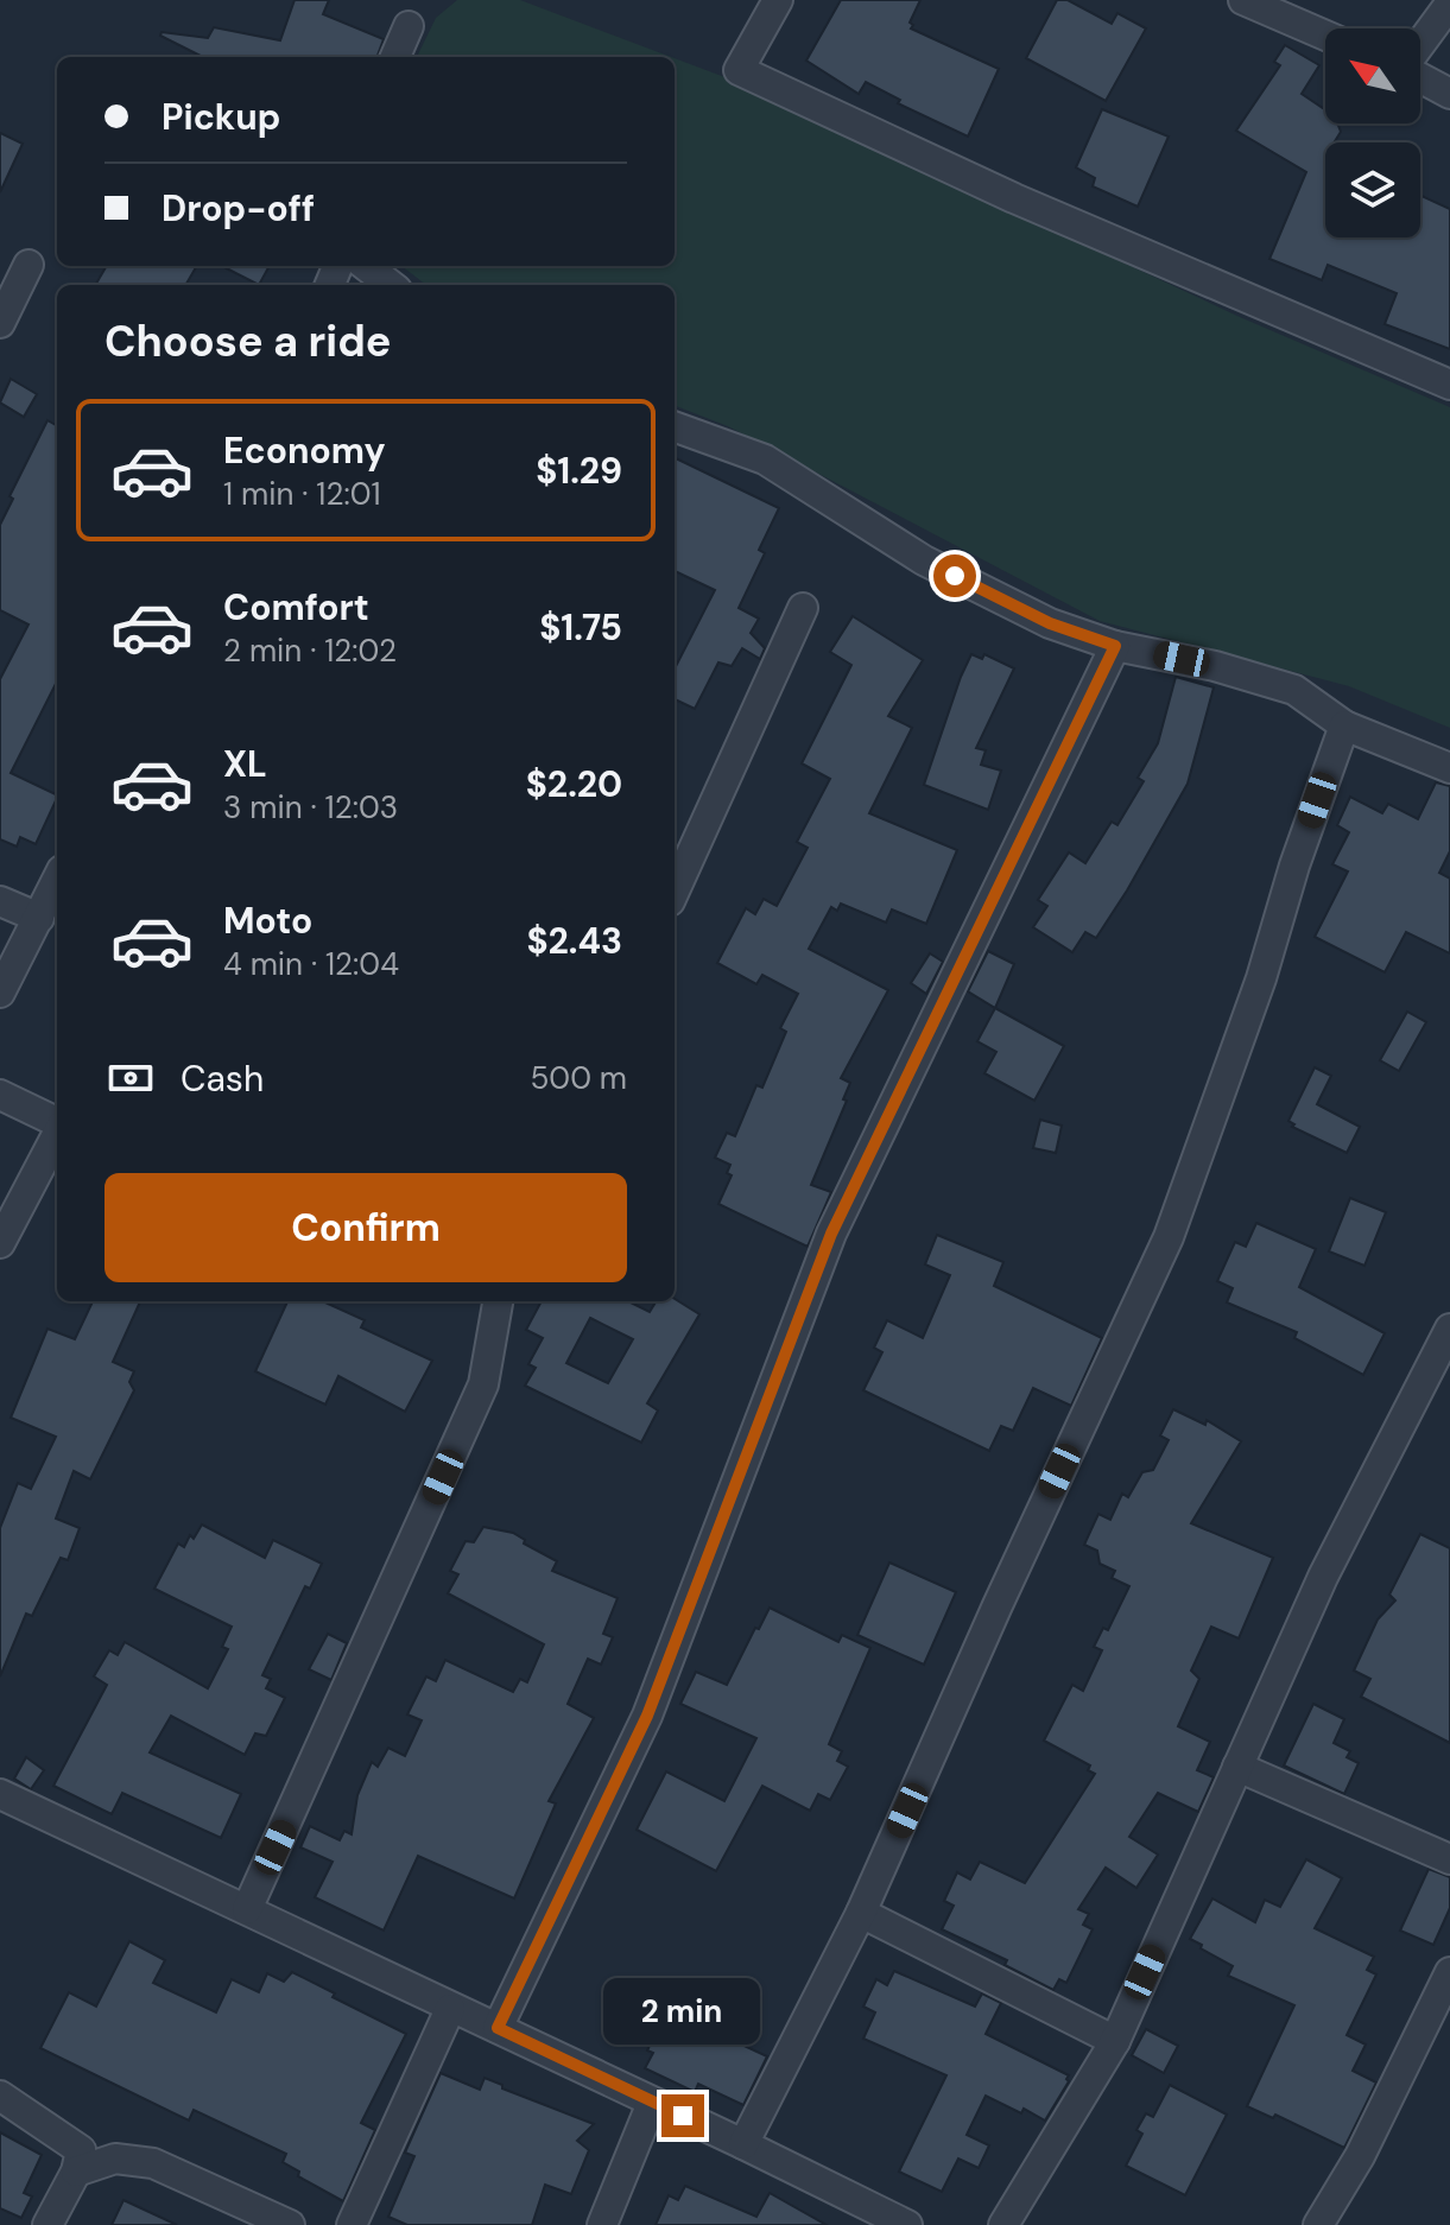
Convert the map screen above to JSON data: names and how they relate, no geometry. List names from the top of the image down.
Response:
{
  "north": "top left",
  "page": {
    "banner": ["Pickup", "Drop-off"],
    "heading": "Choose a ride",
    "list": [
      {
        "name": "Economy",
        "note": "1 min · 12:01",
        "value": "$1.29"
      },
      {
        "name": "Comfort",
        "note": "2 min · 12:02",
        "value": "$1.75"
      },
      {
        "name": "XL",
        "note": "3 min · 12:03",
        "value": "$2.20"
      },
      {
        "name": "Moto",
        "note": "4 min · 12:04",
        "value": "$2.43"
      }
    ],
    "pay": ["Cash", "500 m"],
    "buttons": "Confirm",
    "bubble": "2 min"
  }
}
